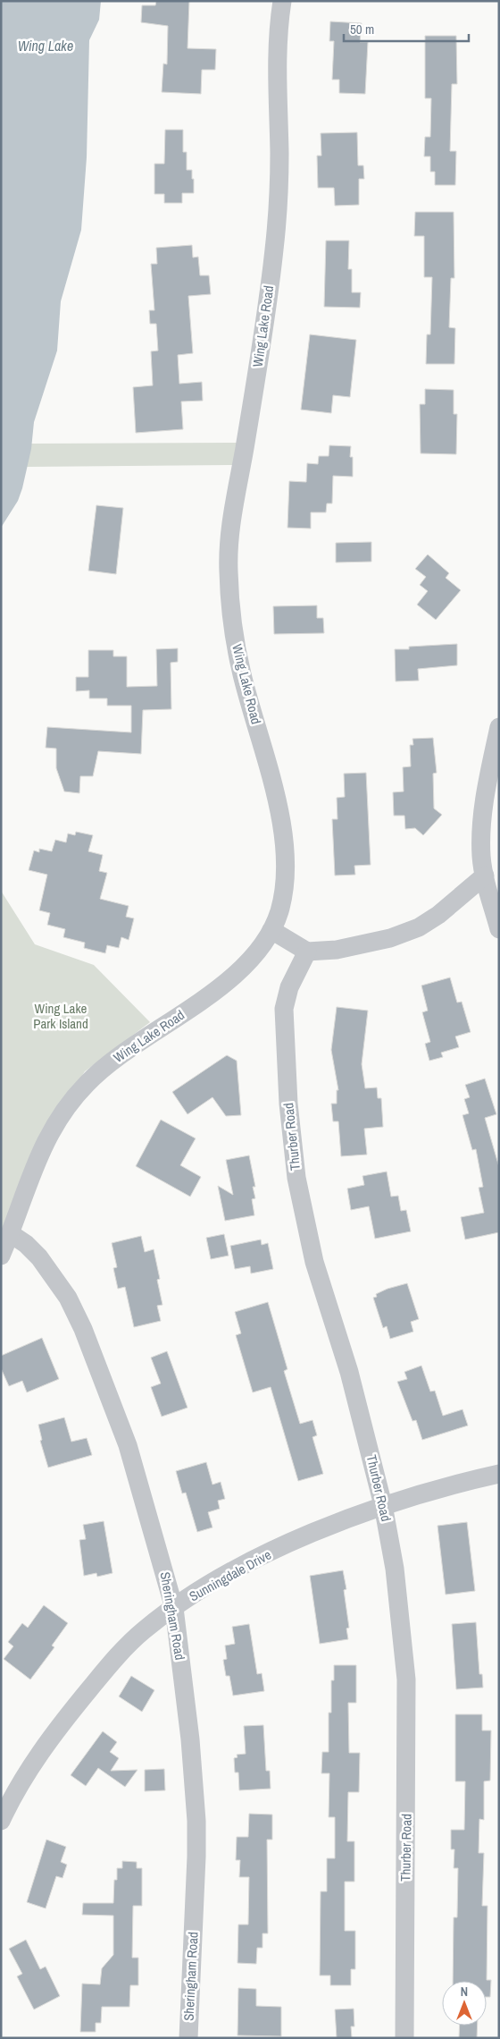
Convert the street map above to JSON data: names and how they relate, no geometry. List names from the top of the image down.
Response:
{
  "streets": {
    "street": [
      "Wing Lake Road",
      "Thurber Road",
      "Sunningdale Drive",
      "Sheringham Road"
    ]
  },
  "crossings": [
    ["Wing Lake Road", "Sheringham Road"],
    ["Thurber Road", "Sunningdale Drive"],
    ["Sunningdale Drive", "Sheringham Road"]
  ],
  "water": ["Wing Lake"],
  "parks": ["Wing Lake Park Island"],
  "scale_bar": "50 m",
  "north": "top"
}
